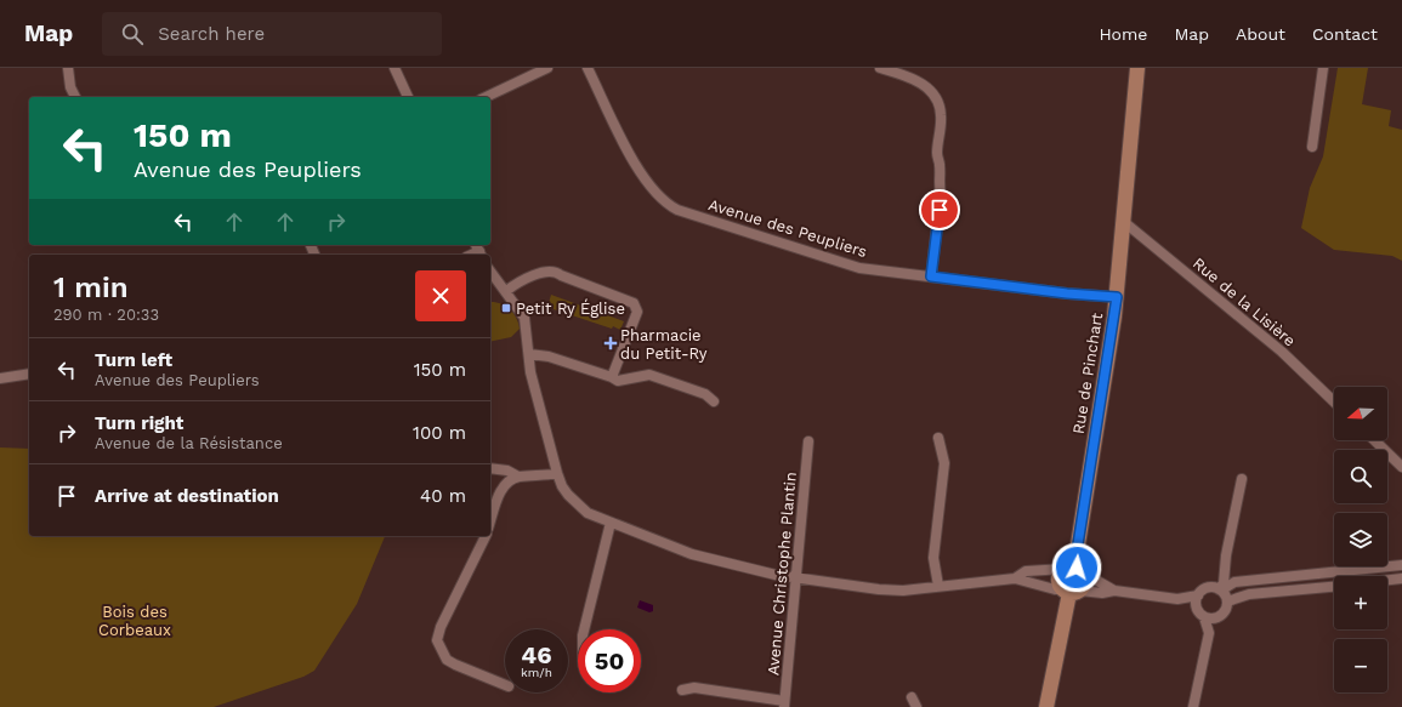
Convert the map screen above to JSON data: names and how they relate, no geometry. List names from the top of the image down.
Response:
{
  "streets": {
    "main road": ["Rue de Pinchart"],
    "street": ["Avenue des Peupliers", "Rue de la Lisière", "Avenue Christophe Plantin"]
  },
  "crossings": [
    ["Avenue des Peupliers", "Rue de Pinchart"],
    ["Rue de la Lisière", "Rue de Pinchart"]
  ],
  "parks": ["Bois des Corbeaux"],
  "places": {
    "transit": ["Petit Ry Église"],
    "health": ["Pharmacie du Petit-Ry"]
  },
  "north": "left",
  "page": {
    "header": "Map",
    "search": "Search here",
    "nav": [
      "Home",
      "Map",
      "About",
      "Contact"
    ],
    "turn": ["150 m", "Avenue des Peupliers"],
    "heading": ["1 min", "290 m · 20:33"],
    "list": [
      {
        "name": "Turn left",
        "note": "Avenue des Peupliers",
        "value": "150 m"
      },
      {
        "name": "Turn right",
        "note": "Avenue de la Résistance",
        "value": "100 m"
      },
      {
        "name": "Arrive at destination",
        "value": "40 m"
      }
    ],
    "map_buttons": ["+", "−"],
    "speed": "46 km/h",
    "limit": "50"
  }
}
